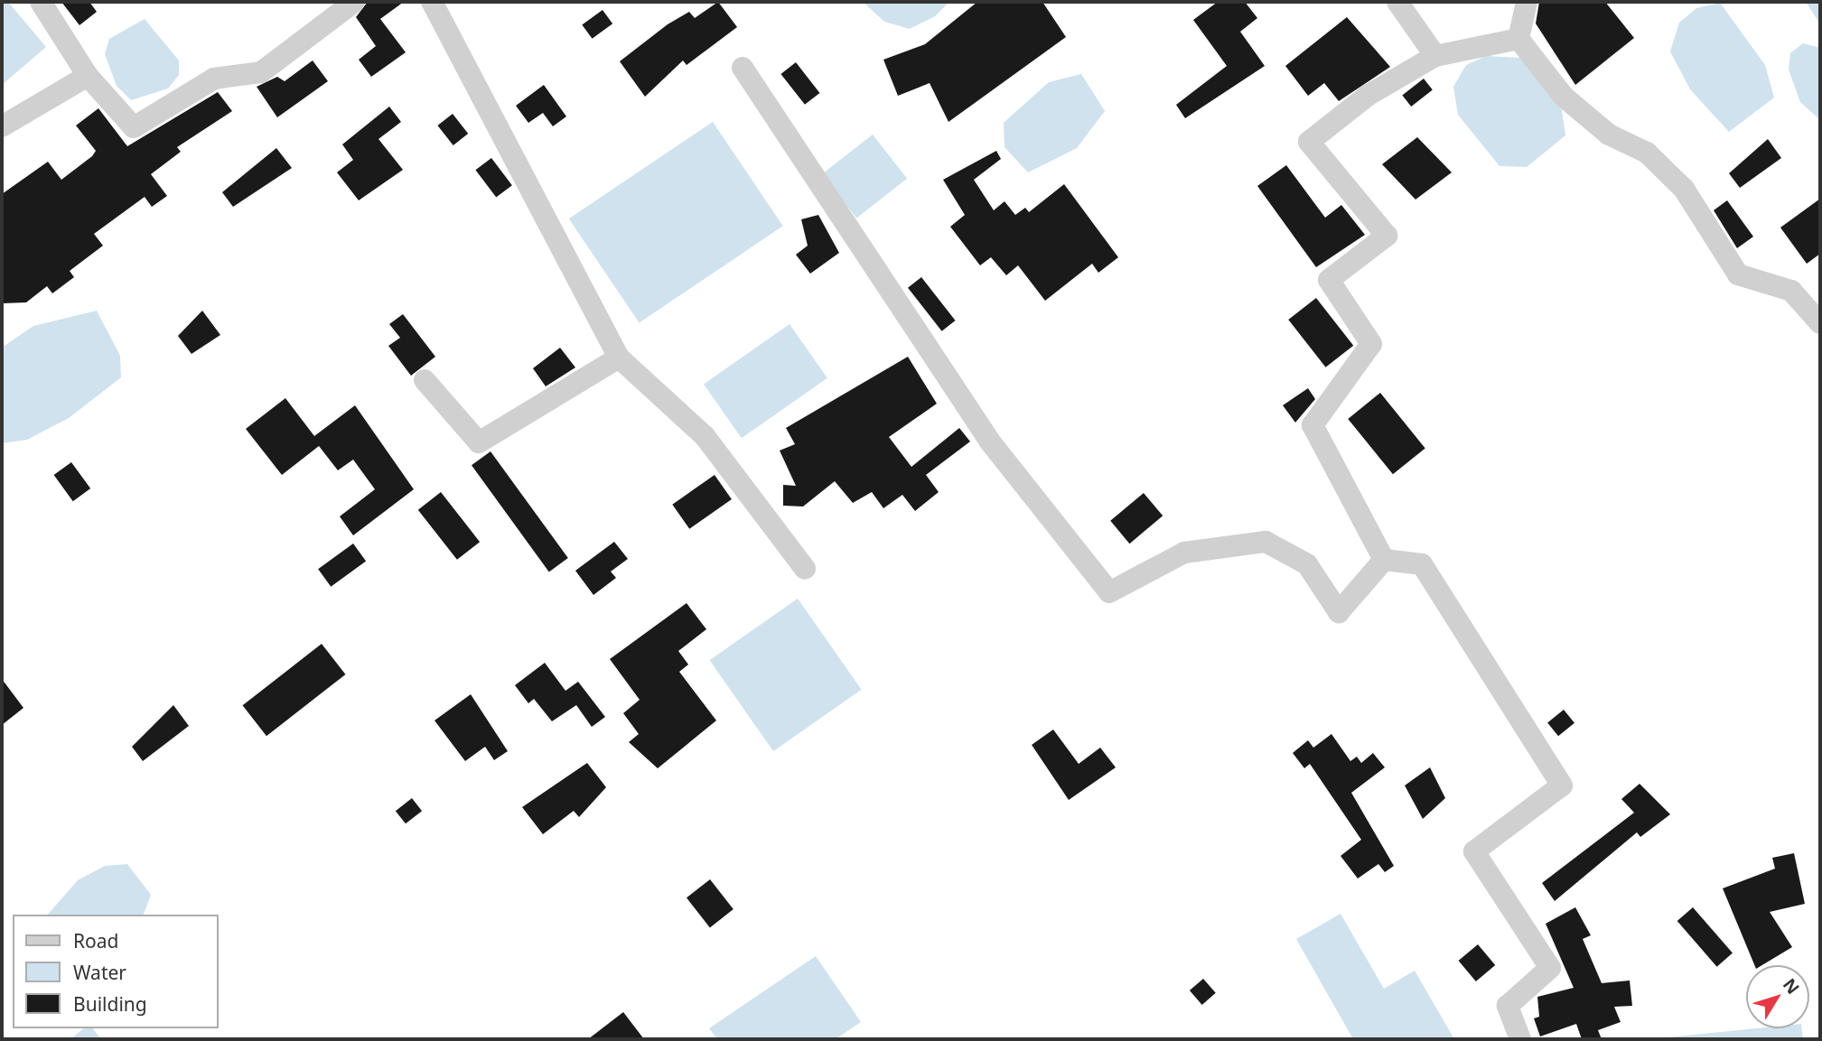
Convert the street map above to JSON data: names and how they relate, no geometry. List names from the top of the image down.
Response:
{
  "legend": ["Road", "Water", "Building"],
  "north": "top right"
}
